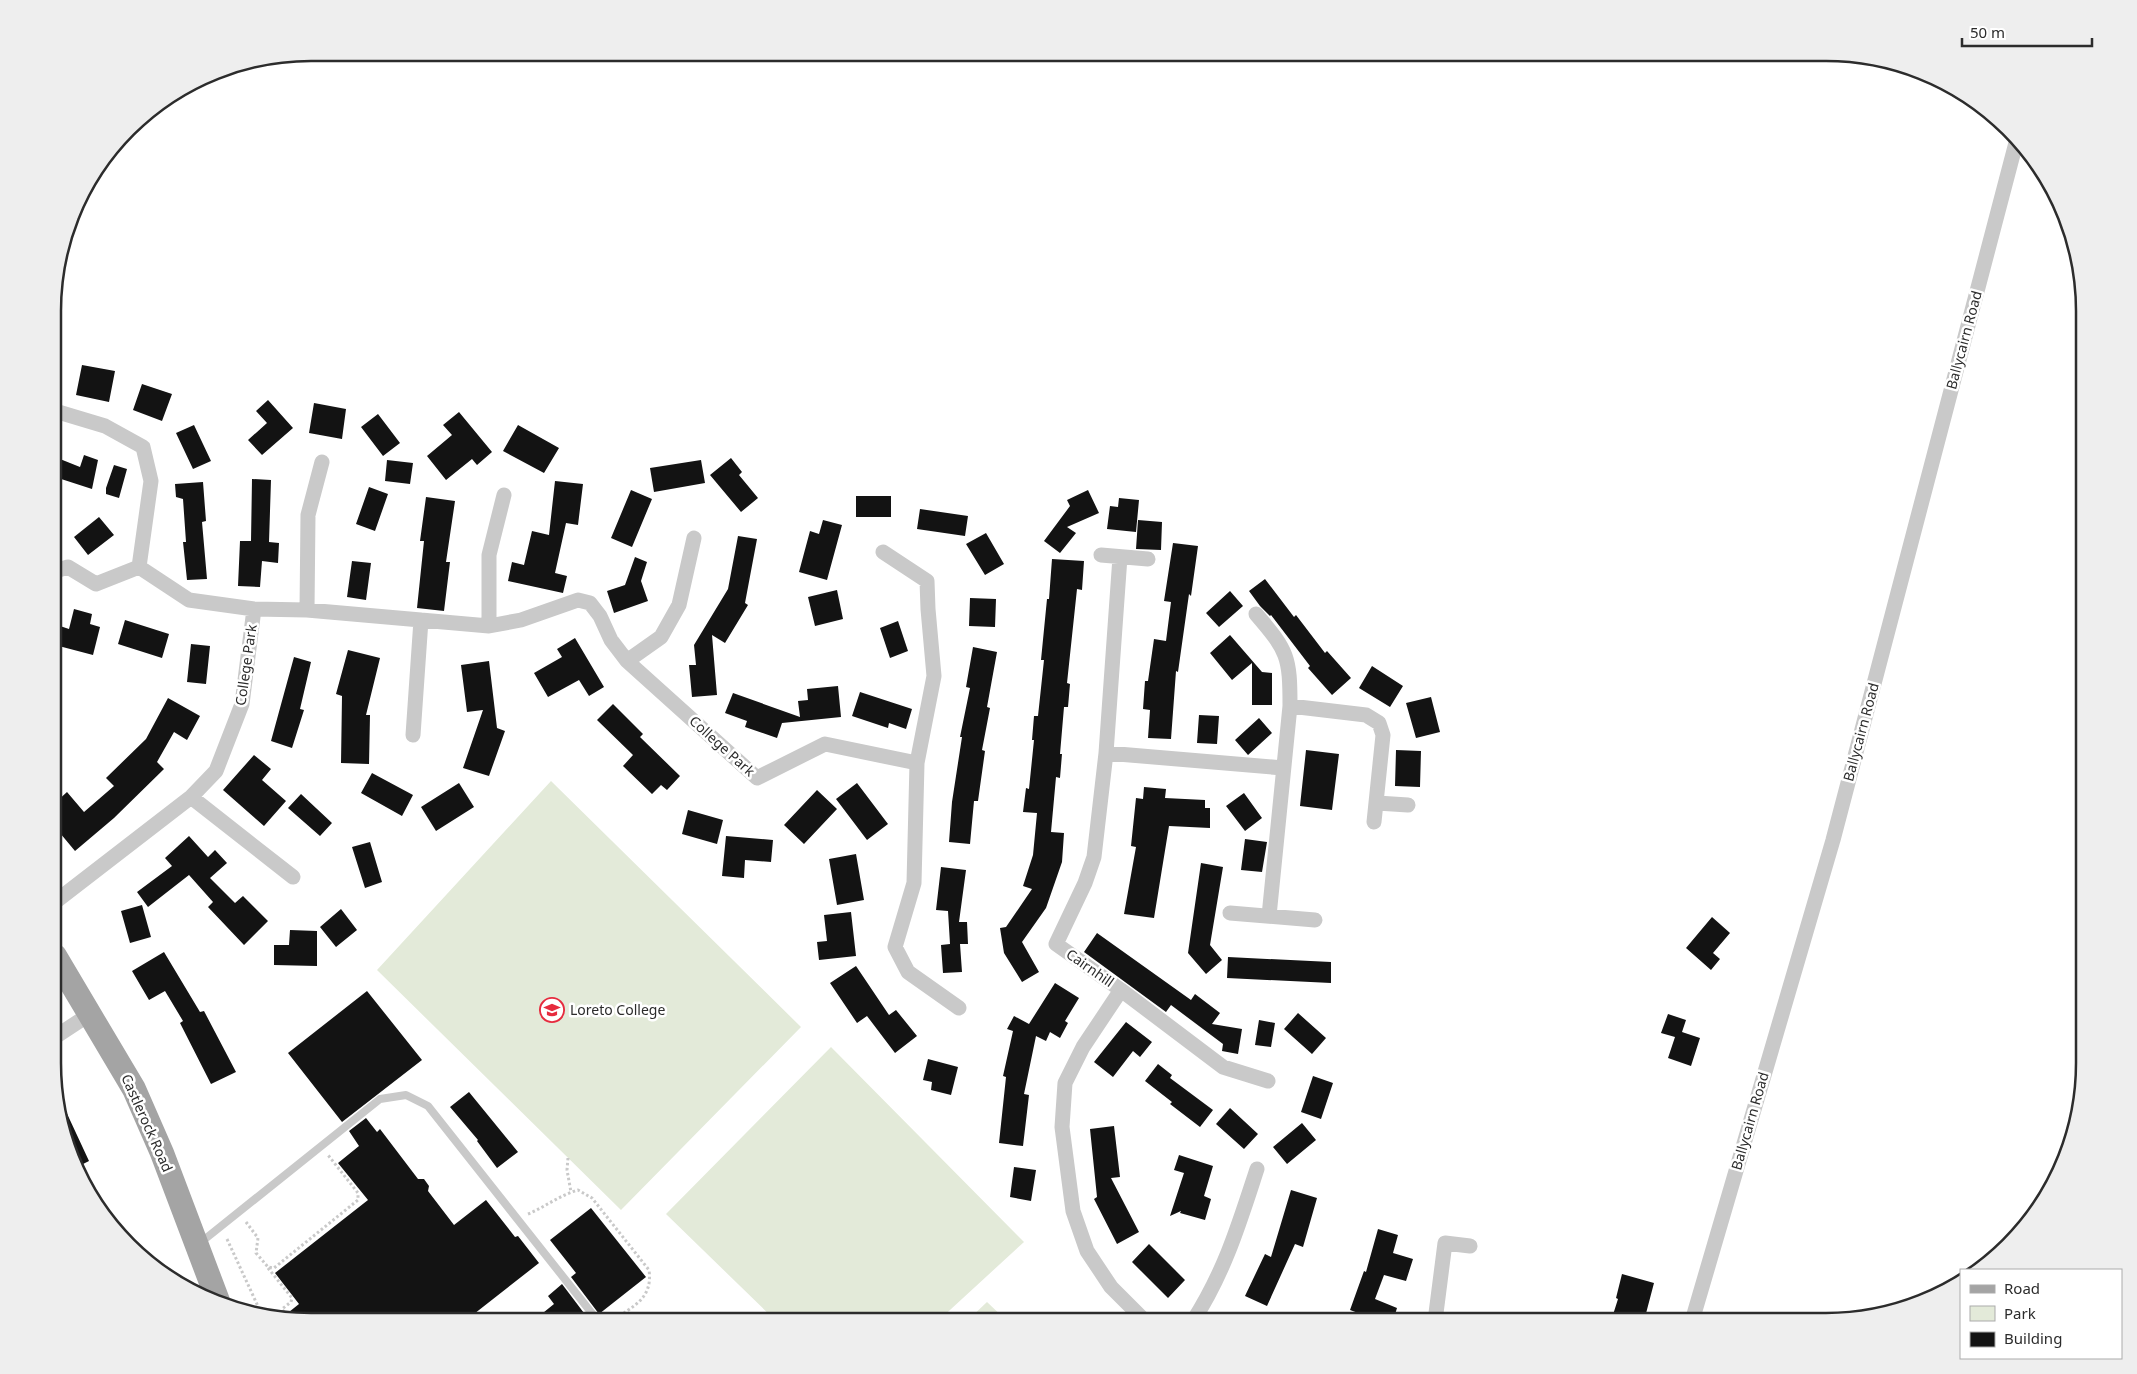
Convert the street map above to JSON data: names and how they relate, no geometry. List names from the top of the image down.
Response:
{
  "streets": {
    "main road": ["Castlerock Road"],
    "street": ["Ballycairn Road", "College Park", "Cairnhill"]
  },
  "places": {
    "school or university": ["Loreto College"]
  },
  "legend": ["Road", "Park", "Building"],
  "scale_bar": "50 m"
}
